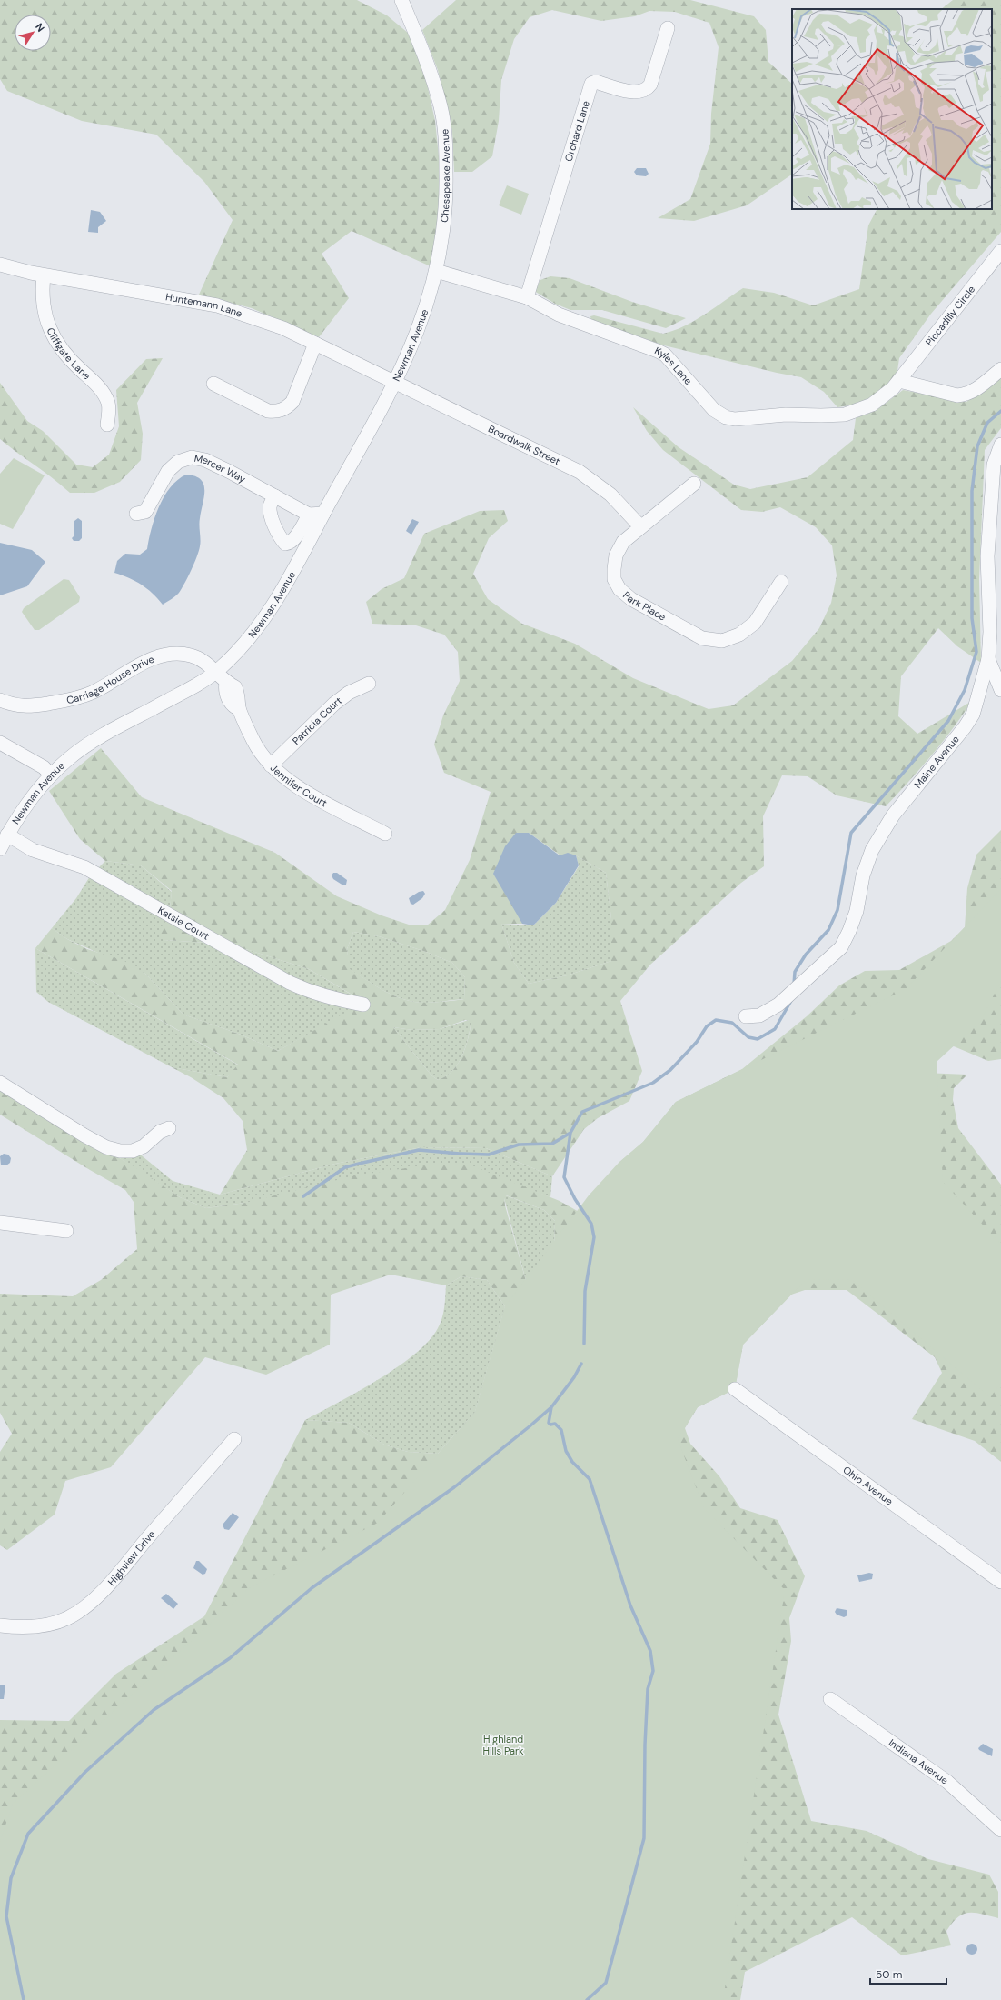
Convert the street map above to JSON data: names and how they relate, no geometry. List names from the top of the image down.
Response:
{
  "streets": {
    "street": [
      "Orchard Lane",
      "Chesapeake Avenue",
      "Huntemann Lane",
      "Piccadilly Circle",
      "Newman Avenue",
      "Cliffgate Lane",
      "Kyles Lane",
      "Boardwalk Street",
      "Mercer Way",
      "Park Place",
      "Carriage House Drive",
      "Patricia Court",
      "Maine Avenue",
      "Jennifer Court",
      "Katsie Court",
      "Ohio Avenue",
      "Highview Drive",
      "Indiana Avenue"
    ]
  },
  "crossings": [
    ["Orchard Lane", "Kyles Lane"],
    ["Chesapeake Avenue", "Newman Avenue"],
    ["Chesapeake Avenue", "Kyles Lane"],
    ["Huntemann Lane", "Newman Avenue"],
    ["Huntemann Lane", "Cliffgate Lane"],
    ["Huntemann Lane", "Boardwalk Street"],
    ["Piccadilly Circle", "Kyles Lane"],
    ["Newman Avenue", "Kyles Lane"],
    ["Newman Avenue", "Boardwalk Street"],
    ["Newman Avenue", "Carriage House Drive"],
    ["Newman Avenue", "Jennifer Court"],
    ["Newman Avenue", "Katsie Court"],
    ["Boardwalk Street", "Park Place"],
    ["Carriage House Drive", "Jennifer Court"],
    ["Patricia Court", "Jennifer Court"]
  ],
  "parks": ["Highland Hills Park"],
  "scale_bar": "50 m",
  "north": "top right"
}
